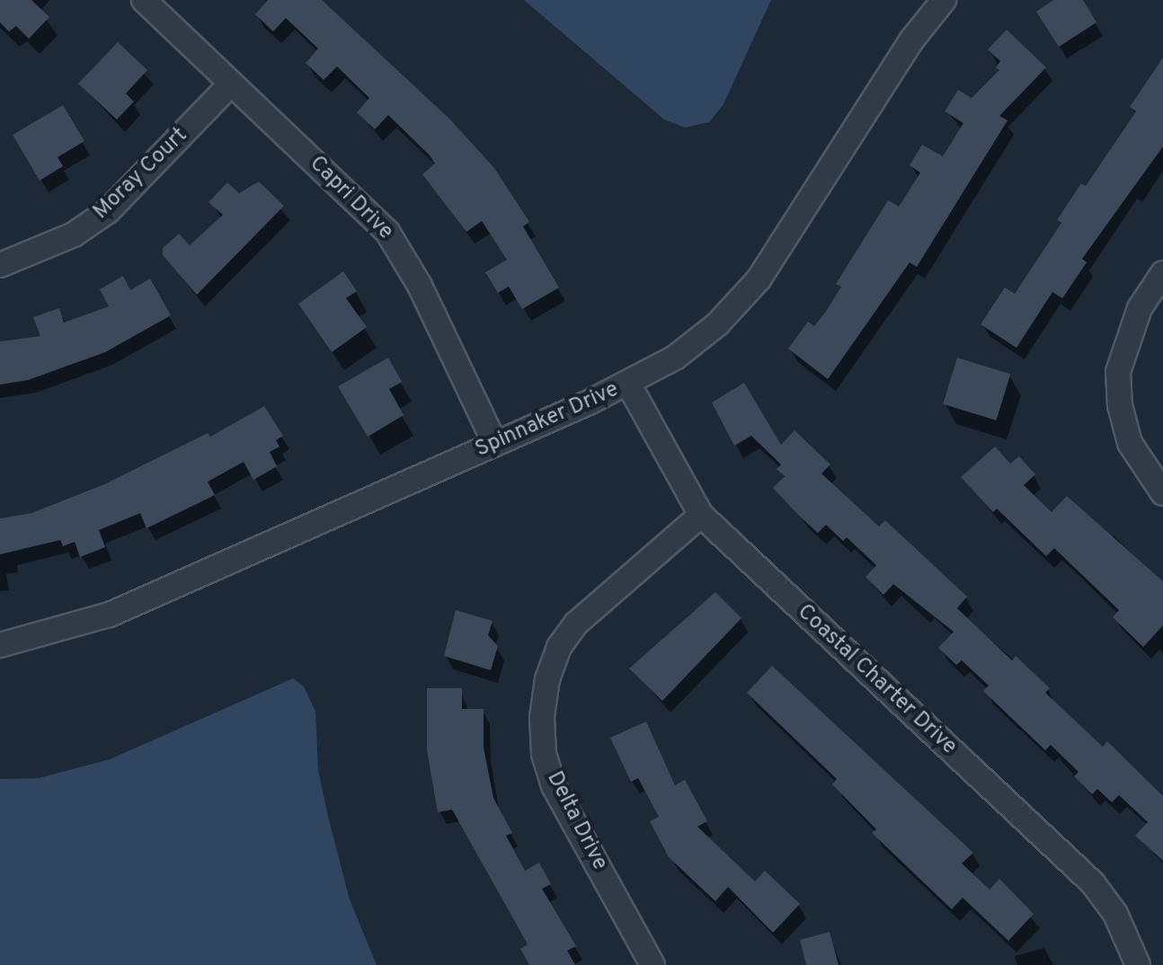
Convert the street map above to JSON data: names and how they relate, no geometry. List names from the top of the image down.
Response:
{
  "streets": {
    "street": [
      "Moray Court",
      "Capri Drive",
      "Spinnaker Drive",
      "Coastal Charter Drive",
      "Delta Drive"
    ]
  },
  "crossings": [
    ["Moray Court", "Capri Drive"],
    ["Capri Drive", "Spinnaker Drive"],
    ["Spinnaker Drive", "Coastal Charter Drive"],
    ["Coastal Charter Drive", "Delta Drive"]
  ]
}
